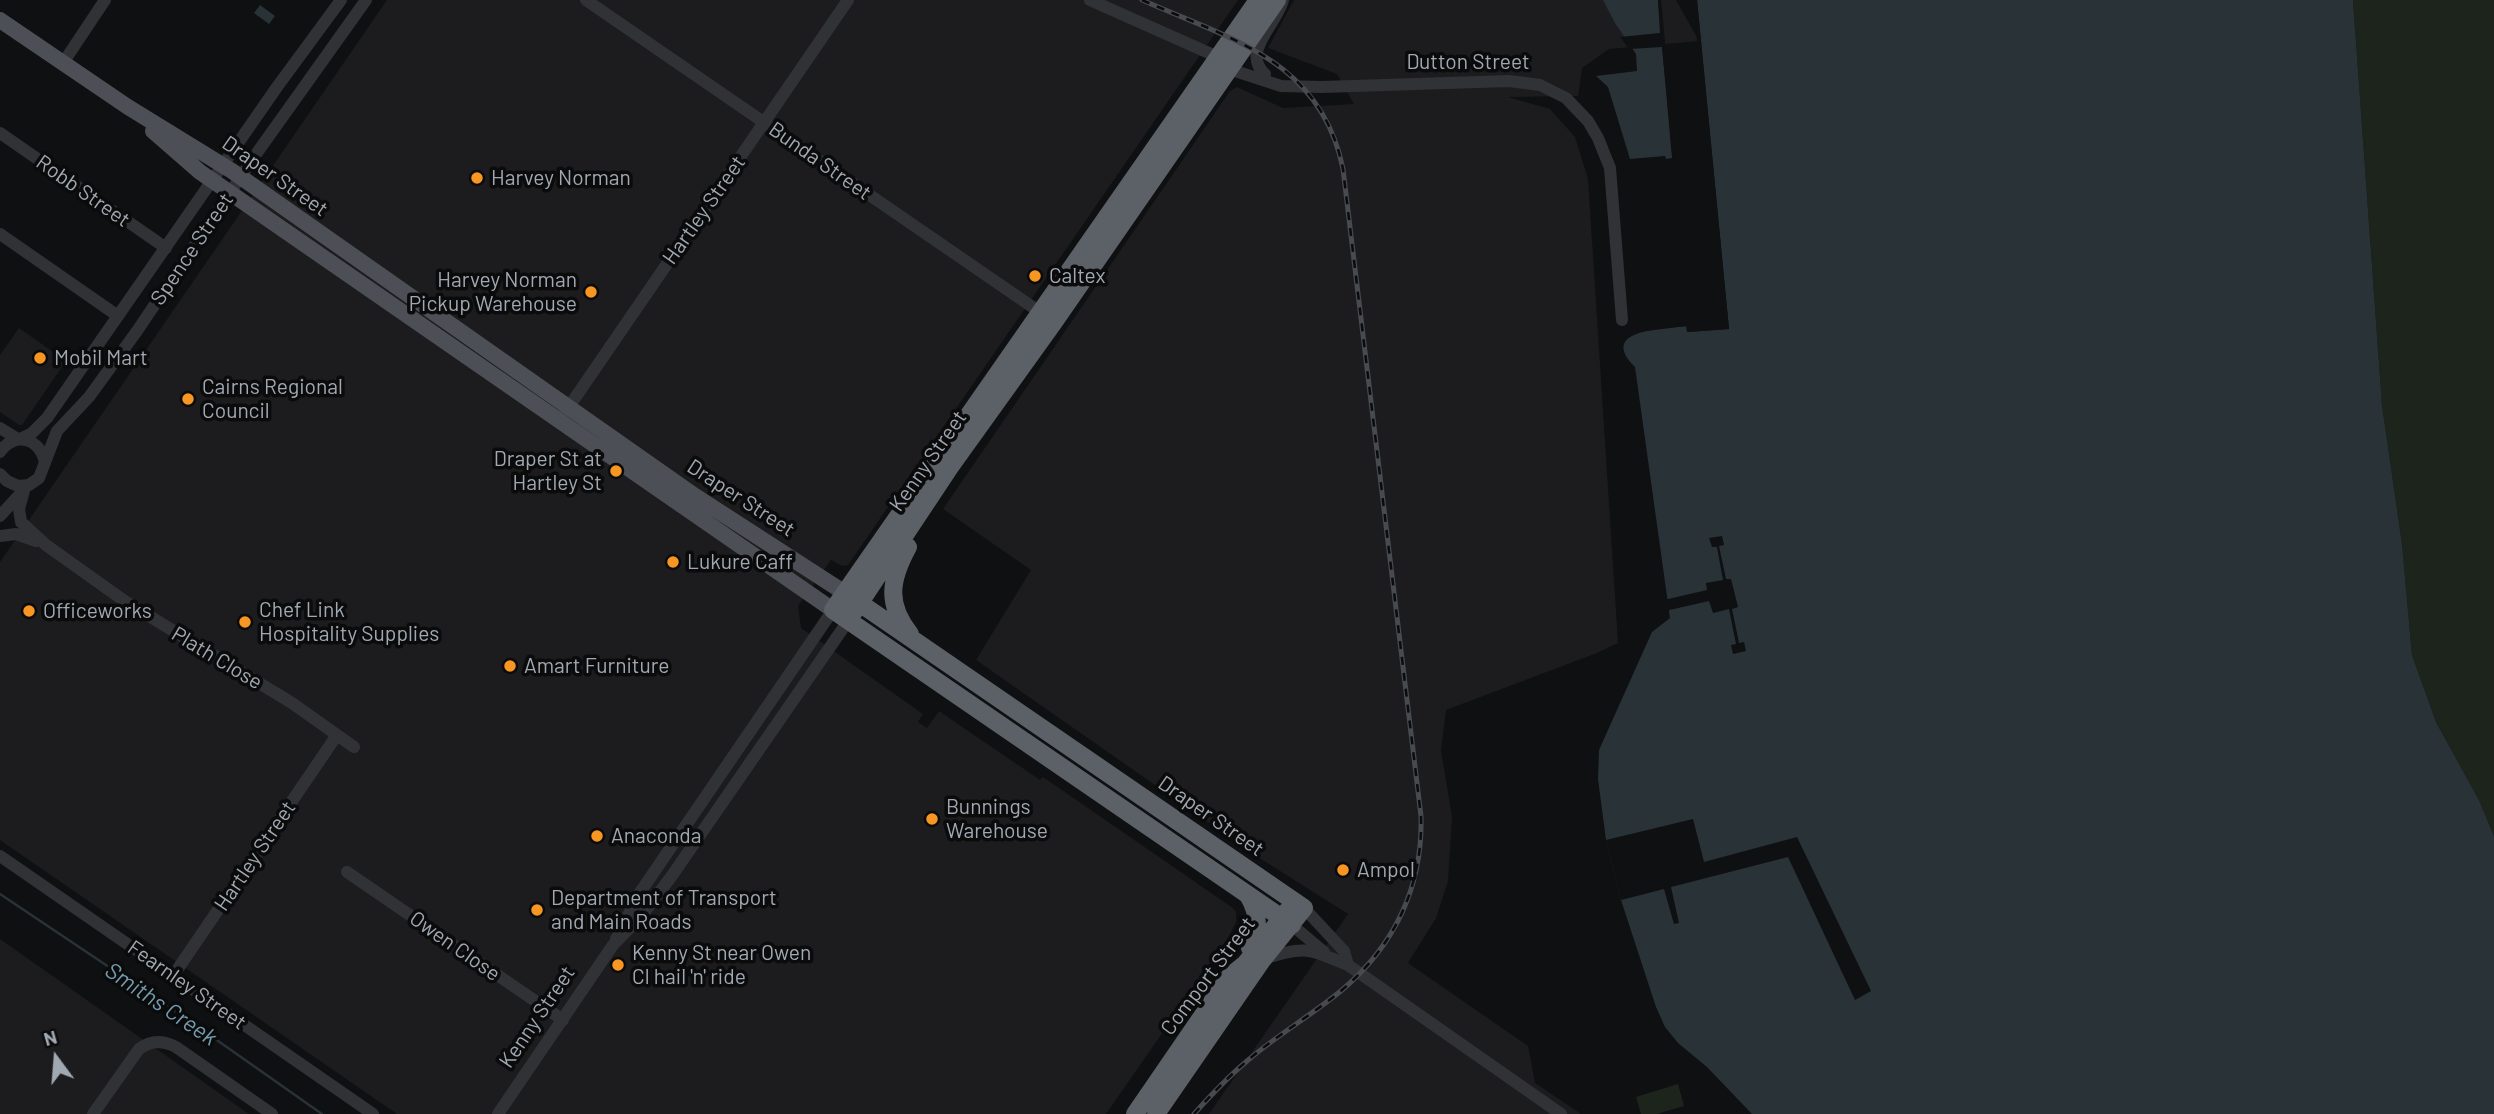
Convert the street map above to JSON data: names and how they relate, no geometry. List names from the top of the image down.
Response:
{
  "streets": {
    "highway": ["Draper Street", "Kenny Street", "Comport Street"],
    "street": [
      "Dutton Street",
      "Bunda Street",
      "Robb Street",
      "Hartley Street",
      "Spence Street",
      "Plath Close",
      "Owen Close",
      "Fearnley Street"
    ]
  },
  "crossings": [
    ["Dutton Street", "Kenny Street"],
    ["Bunda Street", "Hartley Street"],
    ["Bunda Street", "Kenny Street"],
    ["Draper Street", "Hartley Street"],
    ["Draper Street", "Spence Street"],
    ["Draper Street", "Kenny Street"],
    ["Draper Street", "Comport Street"],
    ["Robb Street", "Spence Street"],
    ["Hartley Street", "Plath Close"],
    ["Hartley Street", "Fearnley Street"],
    ["Spence Street", "Plath Close"],
    ["Kenny Street", "Owen Close"]
  ],
  "water": ["Smiths Creek"],
  "places": [
    "Harvey Norman",
    "Caltex",
    "Harvey Norman Pickup Warehouse",
    "Mobil Mart",
    "Cairns Regional Council",
    "Draper St at Hartley St",
    "Lukure Caff",
    "Officeworks",
    "Chef Link Hospitality Supplies",
    "Amart Furniture",
    "Bunnings Warehouse",
    "Anaconda",
    "Ampol",
    "Department of Transport and Main Roads",
    "Kenny St near Owen Cl hail 'n' ride"
  ],
  "north": "top"
}
